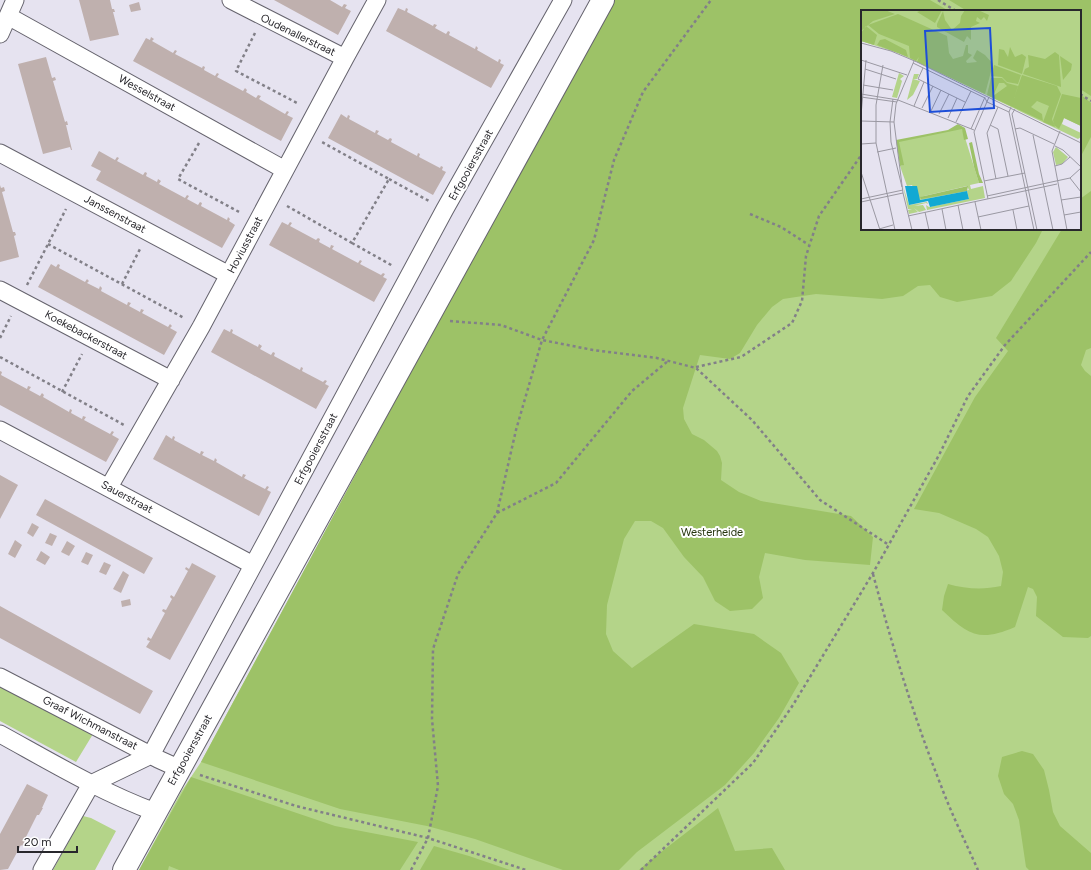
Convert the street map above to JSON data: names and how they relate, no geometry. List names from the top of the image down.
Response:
{
  "streets": {
    "street": [
      "Oudenallerstraat",
      "Wesselstraat",
      "Erfgooiersstraat",
      "Janssenstraat",
      "Hoviusstraat",
      "Koekebackerstraat",
      "Sauerstraat",
      "Graaf Wichmanstraat"
    ]
  },
  "crossings": [
    ["Oudenallerstraat", "Hoviusstraat"],
    ["Wesselstraat", "Hoviusstraat"],
    ["Erfgooiersstraat", "Sauerstraat"],
    ["Erfgooiersstraat", "Graaf Wichmanstraat"],
    ["Janssenstraat", "Hoviusstraat"],
    ["Hoviusstraat", "Koekebackerstraat"],
    ["Hoviusstraat", "Sauerstraat"]
  ],
  "parks": ["Westerheide"],
  "scale_bar": "20 m"
}
